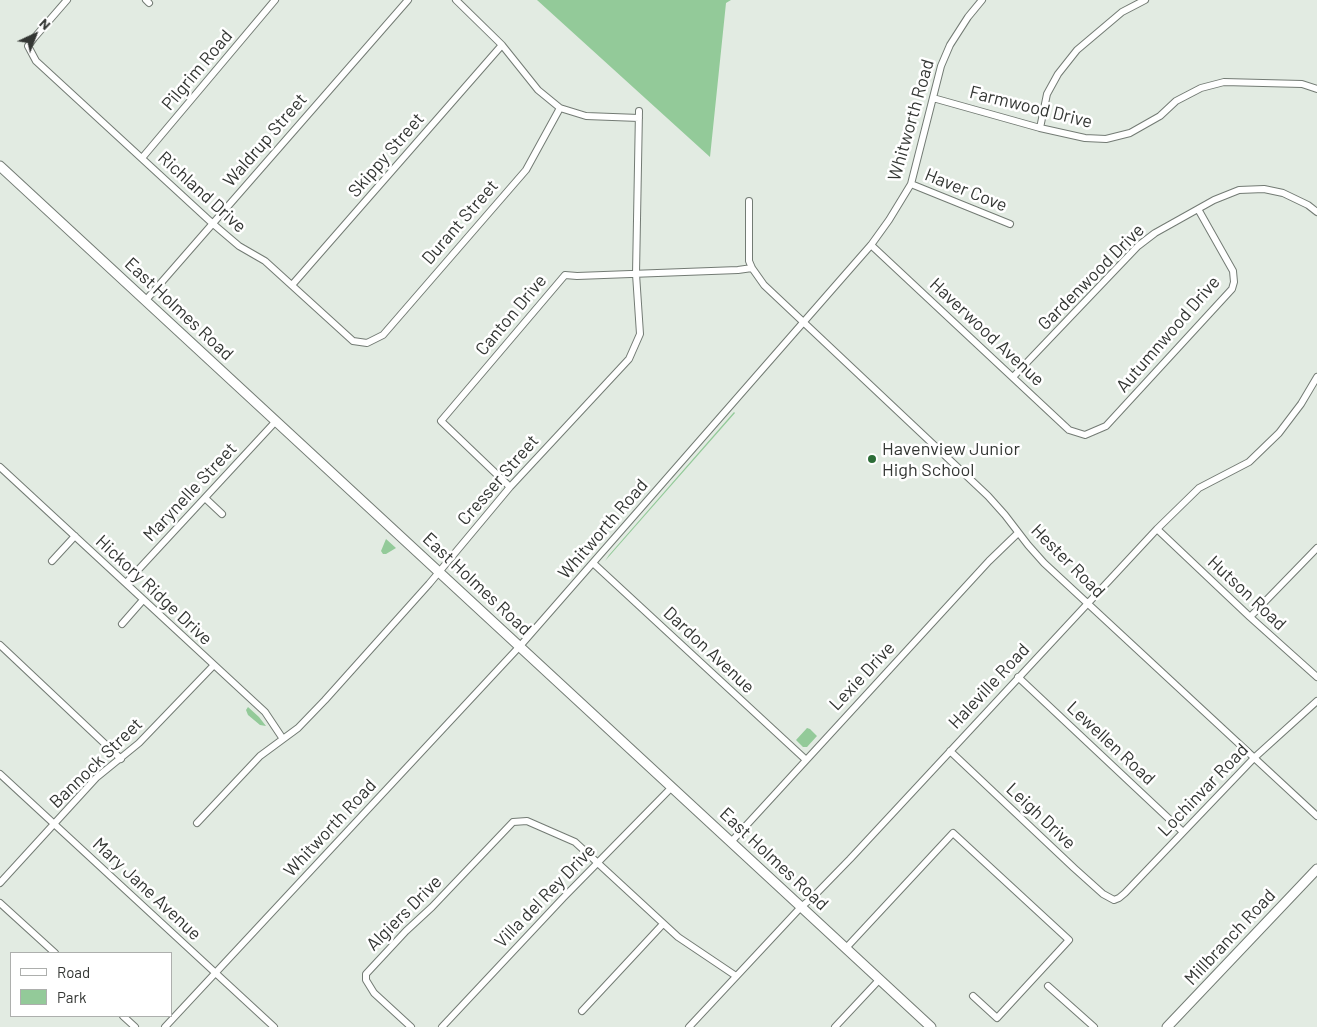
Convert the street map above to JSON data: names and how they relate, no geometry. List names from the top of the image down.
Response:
{
  "streets": {
    "main road": ["East Holmes Road", "Millbranch Road"],
    "street": [
      "Pilgrim Road",
      "Farmwood Drive",
      "Whitworth Road",
      "Waldrup Street",
      "Skippy Street",
      "Haver Cove",
      "Richland Drive",
      "Durant Street",
      "Gardenwood Drive",
      "Canton Drive",
      "Haverwood Avenue",
      "Autumnwood Drive",
      "Cresser Street",
      "Marynelle Street",
      "Hester Road",
      "Hickory Ridge Drive",
      "Hutson Road",
      "Dardon Avenue",
      "Lexie Drive",
      "Haleville Road",
      "Lewellen Road",
      "Bannock Street",
      "Lochinvar Road",
      "Leigh Drive",
      "Mary Jane Avenue",
      "Villa del Rey Drive",
      "Algiers Drive"
    ]
  },
  "crossings": [
    ["Pilgrim Road", "Richland Drive"],
    ["Farmwood Drive", "Whitworth Road"],
    ["Whitworth Road", "Haver Cove"],
    ["Whitworth Road", "East Holmes Road"],
    ["Whitworth Road", "Haverwood Avenue"],
    ["Whitworth Road", "Hester Road"],
    ["Whitworth Road", "Dardon Avenue"],
    ["Whitworth Road", "Mary Jane Avenue"],
    ["Waldrup Street", "Richland Drive"],
    ["Waldrup Street", "East Holmes Road"],
    ["Skippy Street", "Richland Drive"],
    ["Richland Drive", "Durant Street"],
    ["Durant Street", "Cresser Street"],
    ["Gardenwood Drive", "Haverwood Avenue"],
    ["Gardenwood Drive", "Autumnwood Drive"],
    ["East Holmes Road", "Cresser Street"],
    ["East Holmes Road", "Marynelle Street"],
    ["East Holmes Road", "Lexie Drive"],
    ["East Holmes Road", "Haleville Road"],
    ["East Holmes Road", "Villa del Rey Drive"],
    ["Canton Drive", "Cresser Street"],
    ["Canton Drive", "Hester Road"],
    ["Haverwood Avenue", "Autumnwood Drive"],
    ["Cresser Street", "Hickory Ridge Drive"],
    ["Marynelle Street", "Hickory Ridge Drive"],
    ["Hester Road", "Lexie Drive"],
    ["Hester Road", "Haleville Road"],
    ["Hester Road", "Lochinvar Road"],
    ["Hickory Ridge Drive", "Bannock Street"],
    ["Hutson Road", "Haleville Road"],
    ["Dardon Avenue", "Lexie Drive"],
    ["Haleville Road", "Lewellen Road"],
    ["Haleville Road", "Leigh Drive"],
    ["Lewellen Road", "Lochinvar Road"],
    ["Bannock Street", "Mary Jane Avenue"],
    ["Lochinvar Road", "Leigh Drive"],
    ["Villa del Rey Drive", "Algiers Drive"]
  ],
  "places": ["Havenview Junior High School"],
  "legend": ["Road", "Park"],
  "north": "top right"
}
